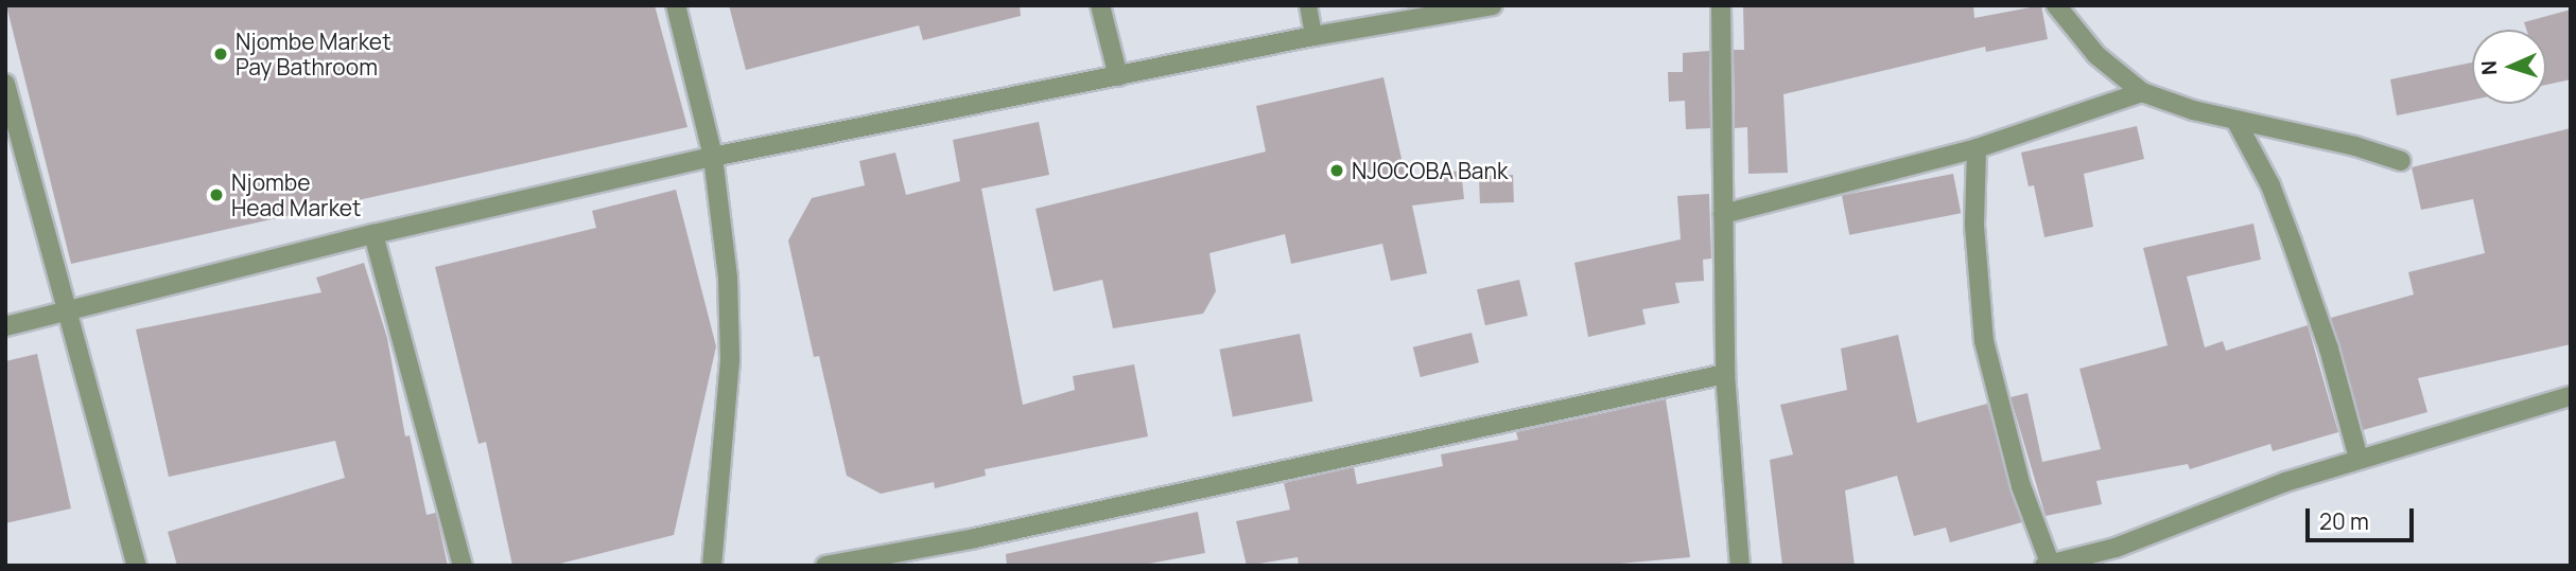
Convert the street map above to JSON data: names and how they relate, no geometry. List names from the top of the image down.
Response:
{
  "places": ["Njombe Market Pay Bathroom", "NJOCOBA Bank", "Njombe Head Market"],
  "scale_bar": "20 m",
  "north": "left"
}
